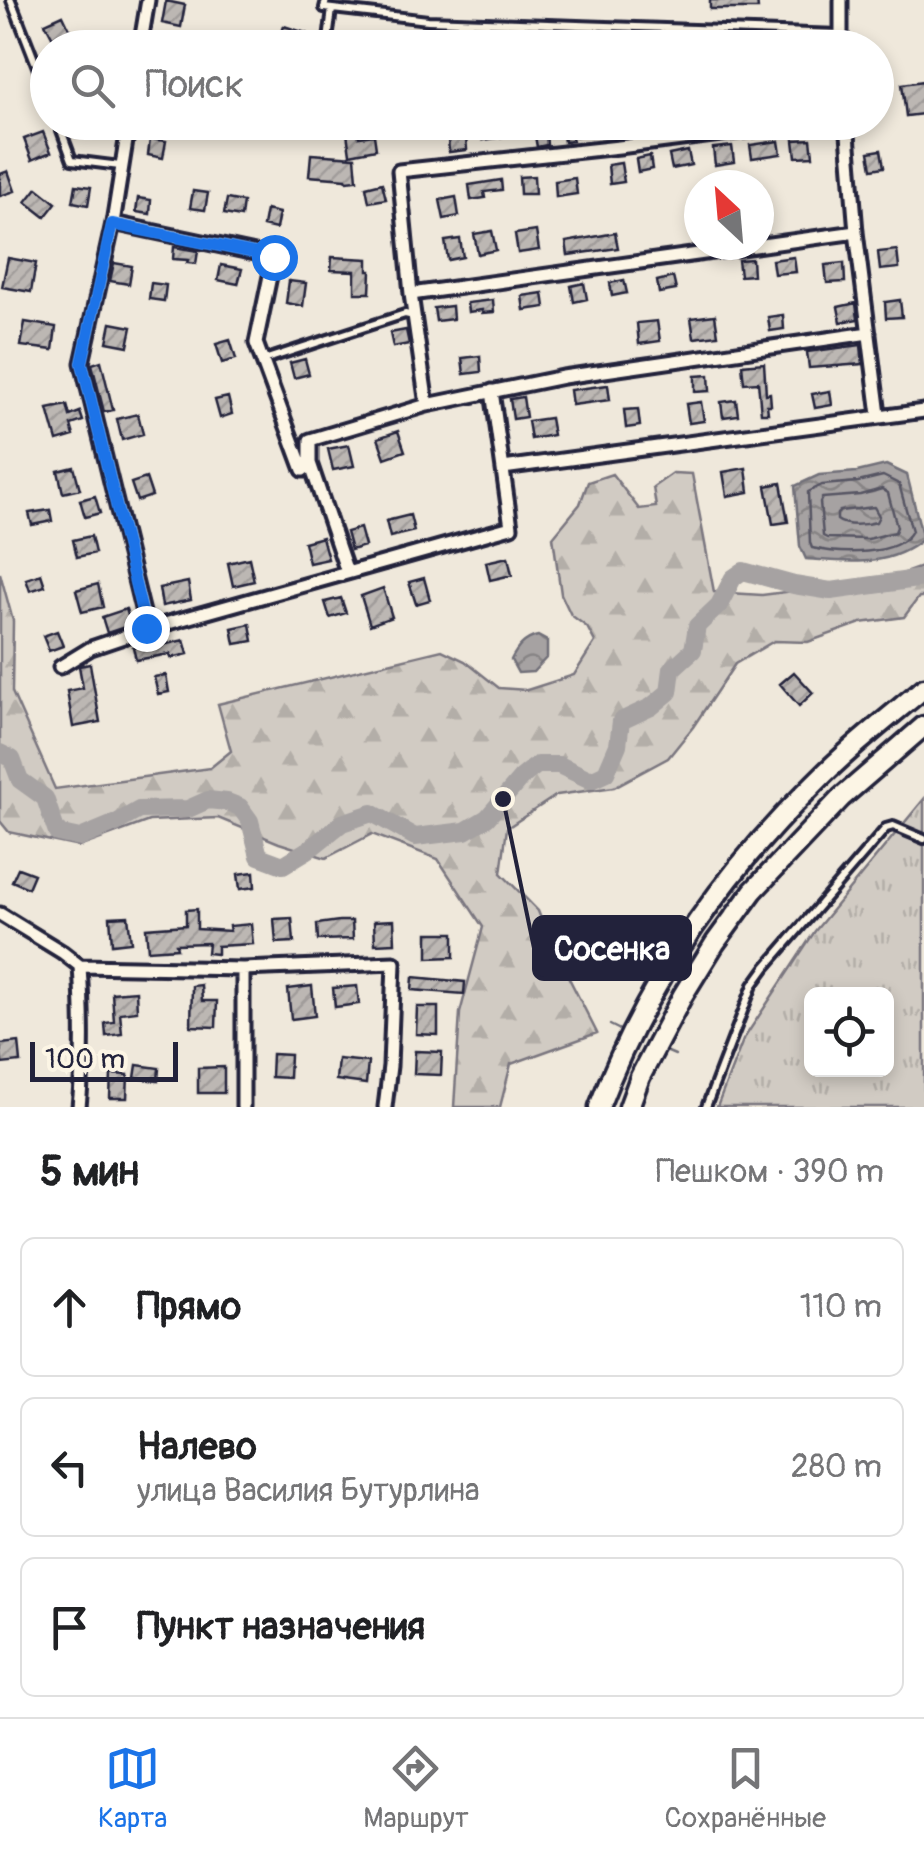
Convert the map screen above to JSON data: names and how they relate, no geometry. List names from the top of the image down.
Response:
{
  "places": ["Сосенка"],
  "scale_bar": "100 m",
  "north": "top left",
  "page": {
    "search": "Поиск",
    "scale": "100 m",
    "heading": ["5 мин", "Пешком · 390 m"],
    "list": [
      ["Прямо", "110 m"],
      ["Налево", "улица Василия Бутурлина", "280 m"],
      "Пункт назначения"
    ],
    "nav": ["Карта", "Маршрут", "Сохранённые"]
  }
}
